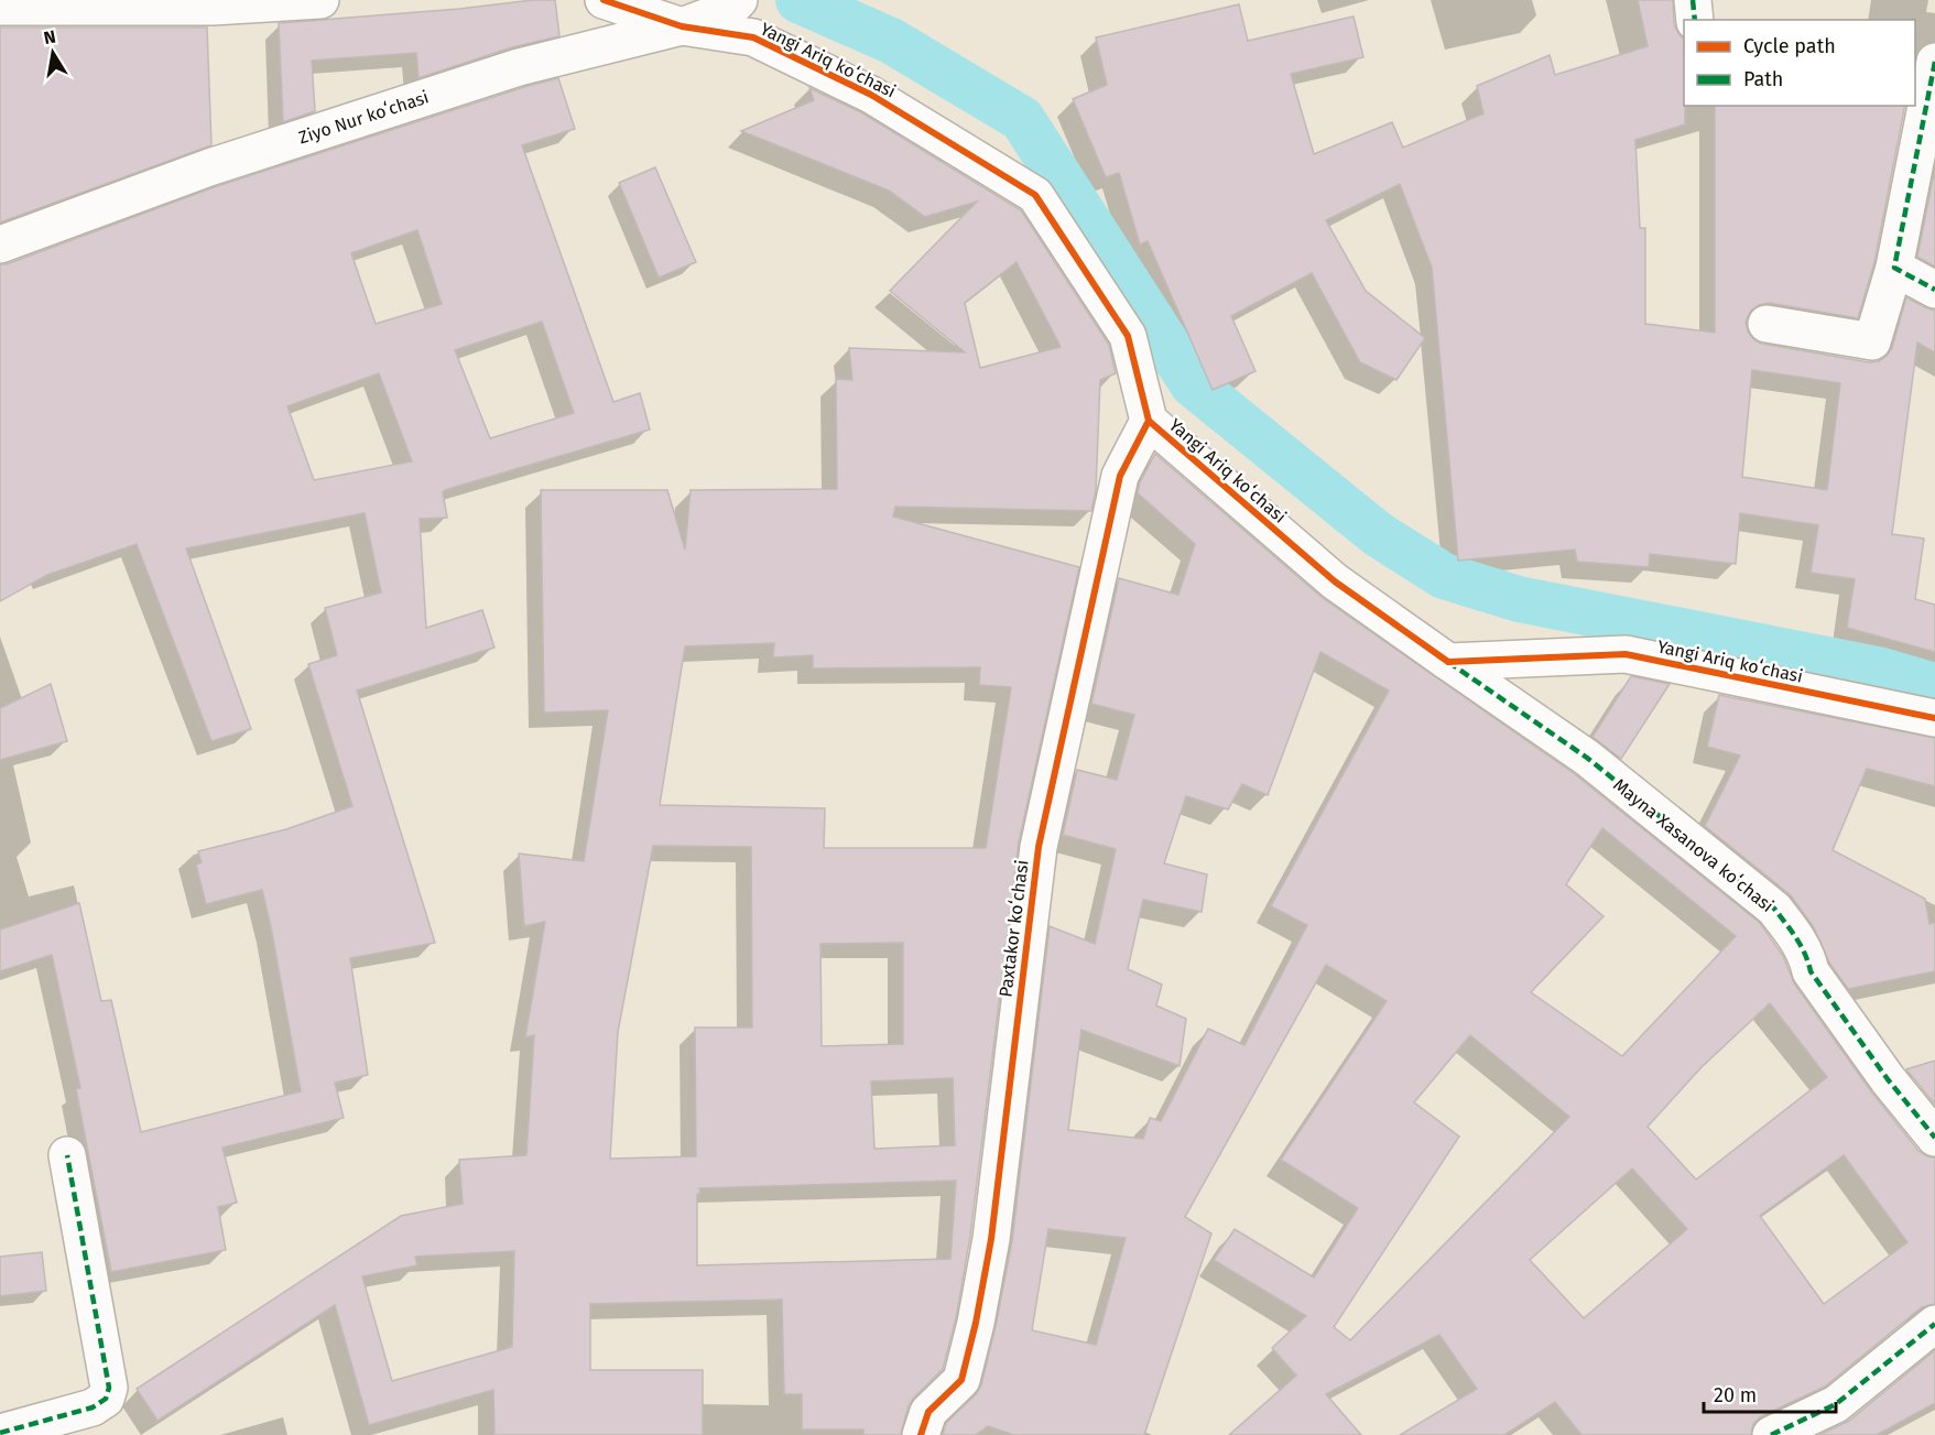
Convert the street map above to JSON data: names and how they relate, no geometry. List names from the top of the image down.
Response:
{
  "streets": {
    "street": [
      "Yangi Ariq koʻchasi",
      "Ziyo Nur koʻchasi",
      "Mayna Xasanova koʻchasi",
      "Paxtakor koʻchasi"
    ]
  },
  "crossings": [
    ["Yangi Ariq koʻchasi", "Ziyo Nur koʻchasi"],
    ["Yangi Ariq koʻchasi", "Mayna Xasanova koʻchasi"],
    ["Yangi Ariq koʻchasi", "Paxtakor koʻchasi"]
  ],
  "legend": ["Cycle path", "Path"],
  "scale_bar": "20 m",
  "north": "top"
}
